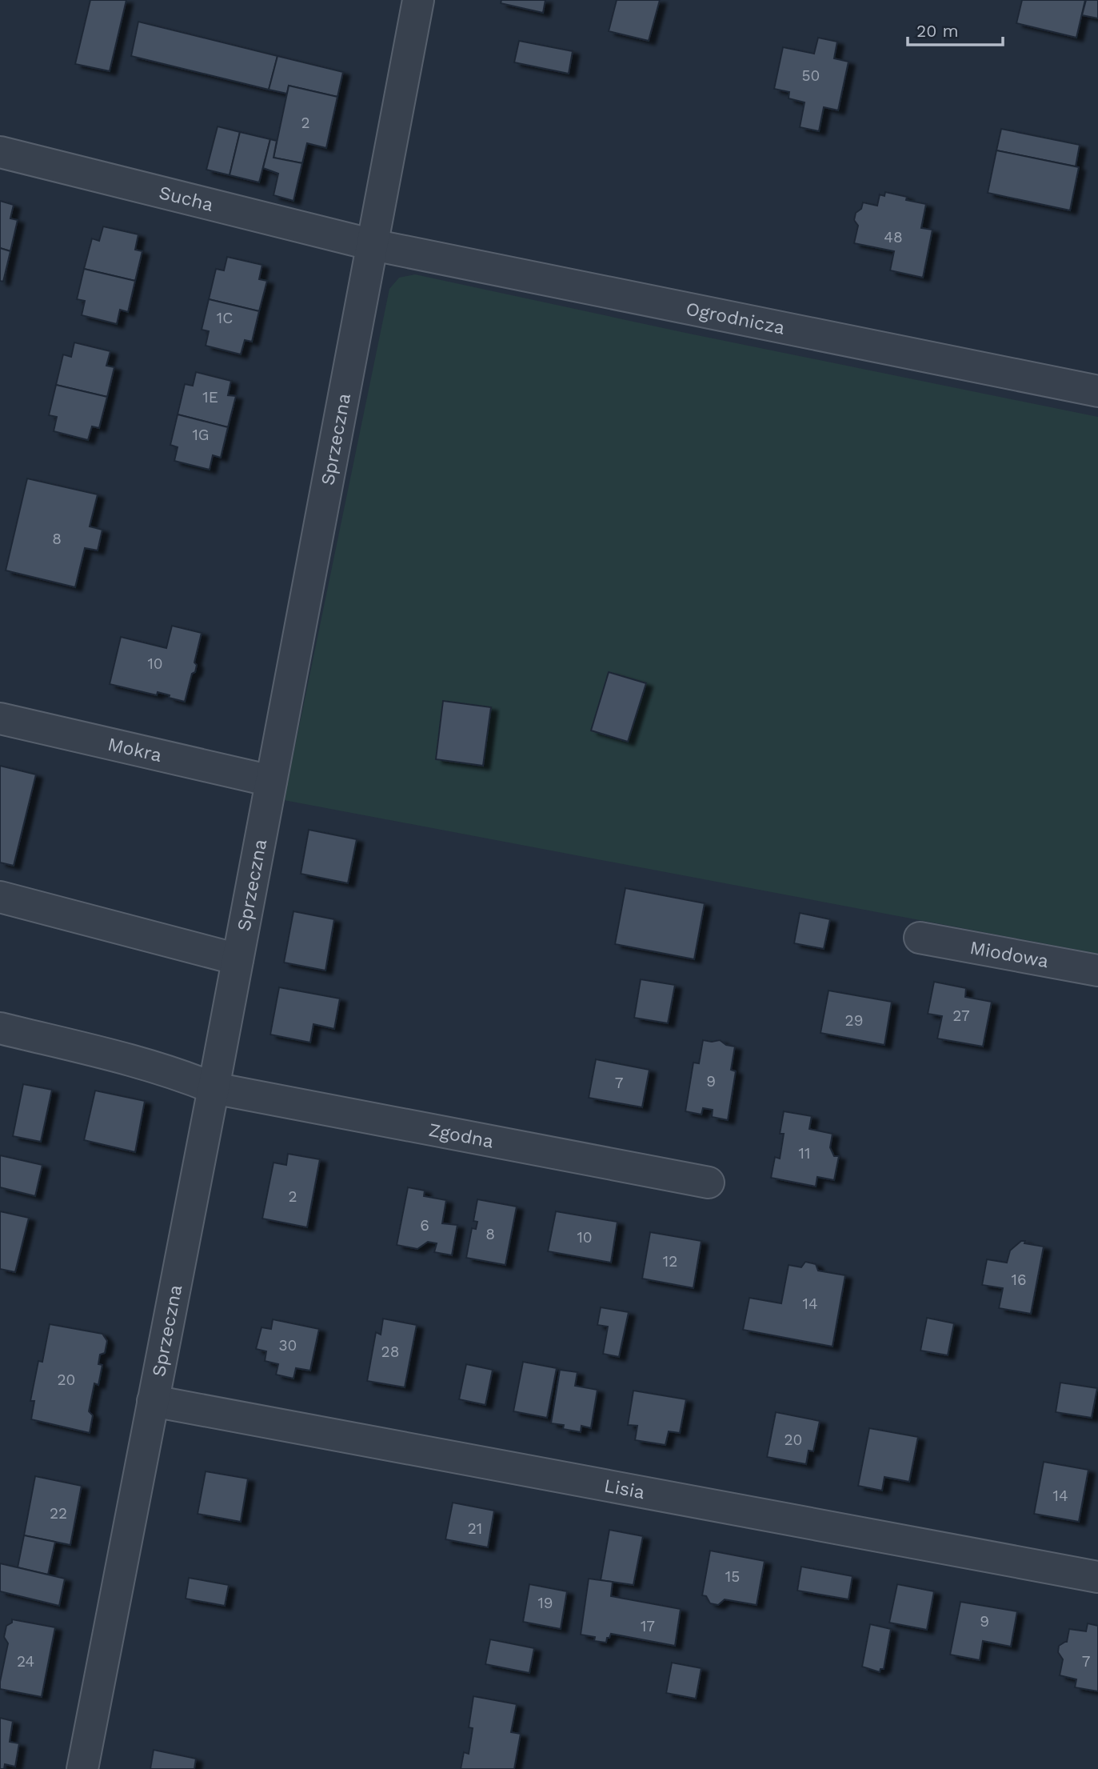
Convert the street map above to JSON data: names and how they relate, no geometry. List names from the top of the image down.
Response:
{
  "streets": {
    "street": [
      "Sucha",
      "Ogrodnicza",
      "Sprzeczna",
      "Mokra",
      "Miodowa",
      "Zgodna",
      "Lisia"
    ]
  },
  "crossings": [
    ["Sucha", "Ogrodnicza"],
    ["Sucha", "Sprzeczna"],
    ["Ogrodnicza", "Sprzeczna"],
    ["Sprzeczna", "Mokra"],
    ["Sprzeczna", "Zgodna"],
    ["Sprzeczna", "Lisia"]
  ],
  "house_numbers": [
    "50",
    "2",
    "48",
    "1C",
    "1E",
    "1G",
    "8",
    "10",
    "27",
    "29",
    "9",
    "7",
    "11",
    "2",
    "6",
    "8",
    "10",
    "12",
    "16",
    "14",
    "30",
    "28",
    "20",
    "20",
    "14",
    "22",
    "21",
    "15",
    "19",
    "9",
    "17",
    "24",
    "7"
  ],
  "scale_bar": "20 m"
}
